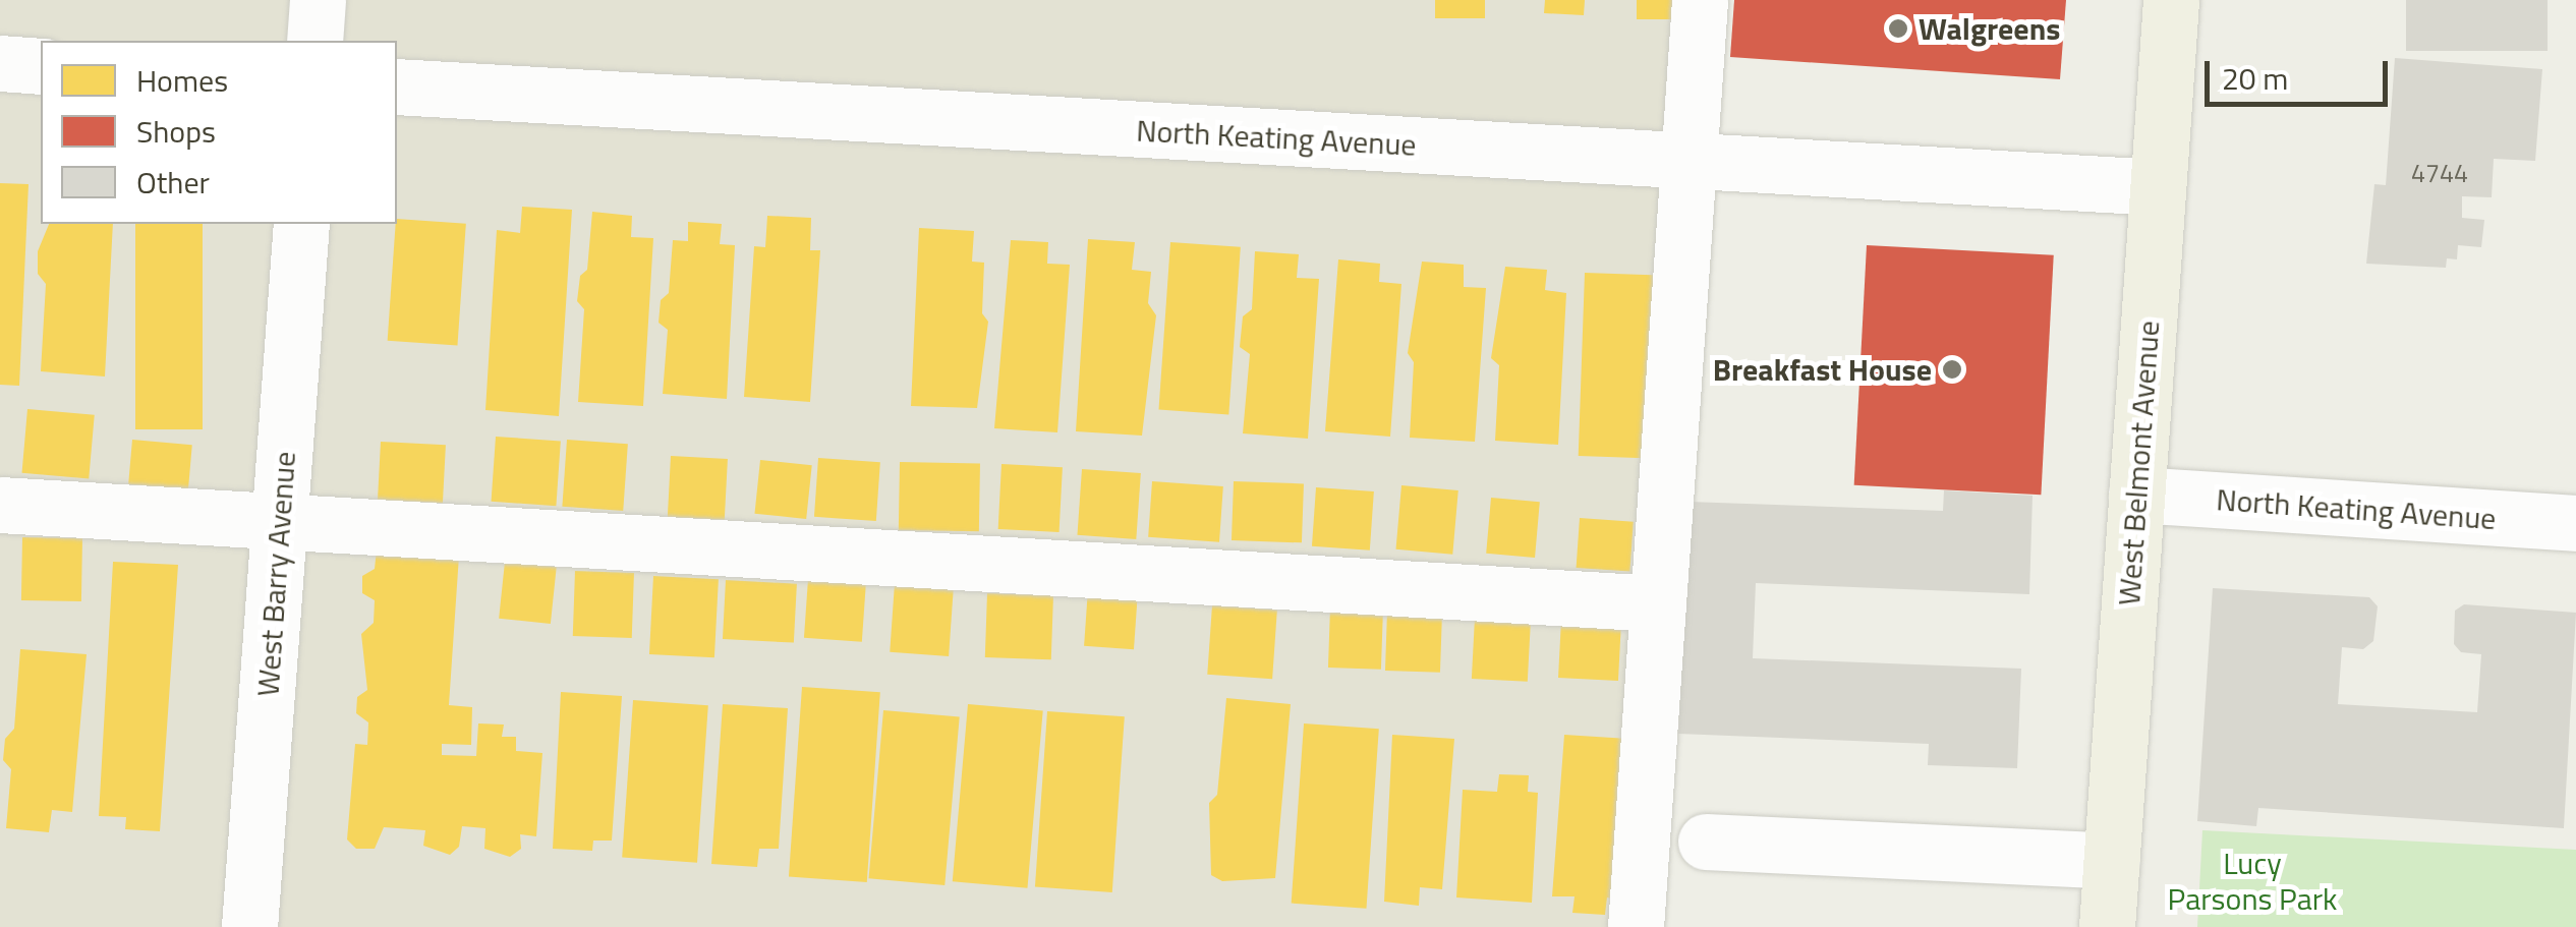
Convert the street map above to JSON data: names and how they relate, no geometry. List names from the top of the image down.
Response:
{
  "streets": {
    "main road": ["West Belmont Avenue"],
    "street": ["North Keating Avenue", "West Barry Avenue"]
  },
  "crossings": [
    ["North Keating Avenue", "West Belmont Avenue"]
  ],
  "parks": ["Lucy Parsons Park"],
  "places": ["Walgreens", "Breakfast House"],
  "house_numbers": ["4744"],
  "legend": ["Homes", "Shops", "Other"],
  "scale_bar": "20 m"
}
